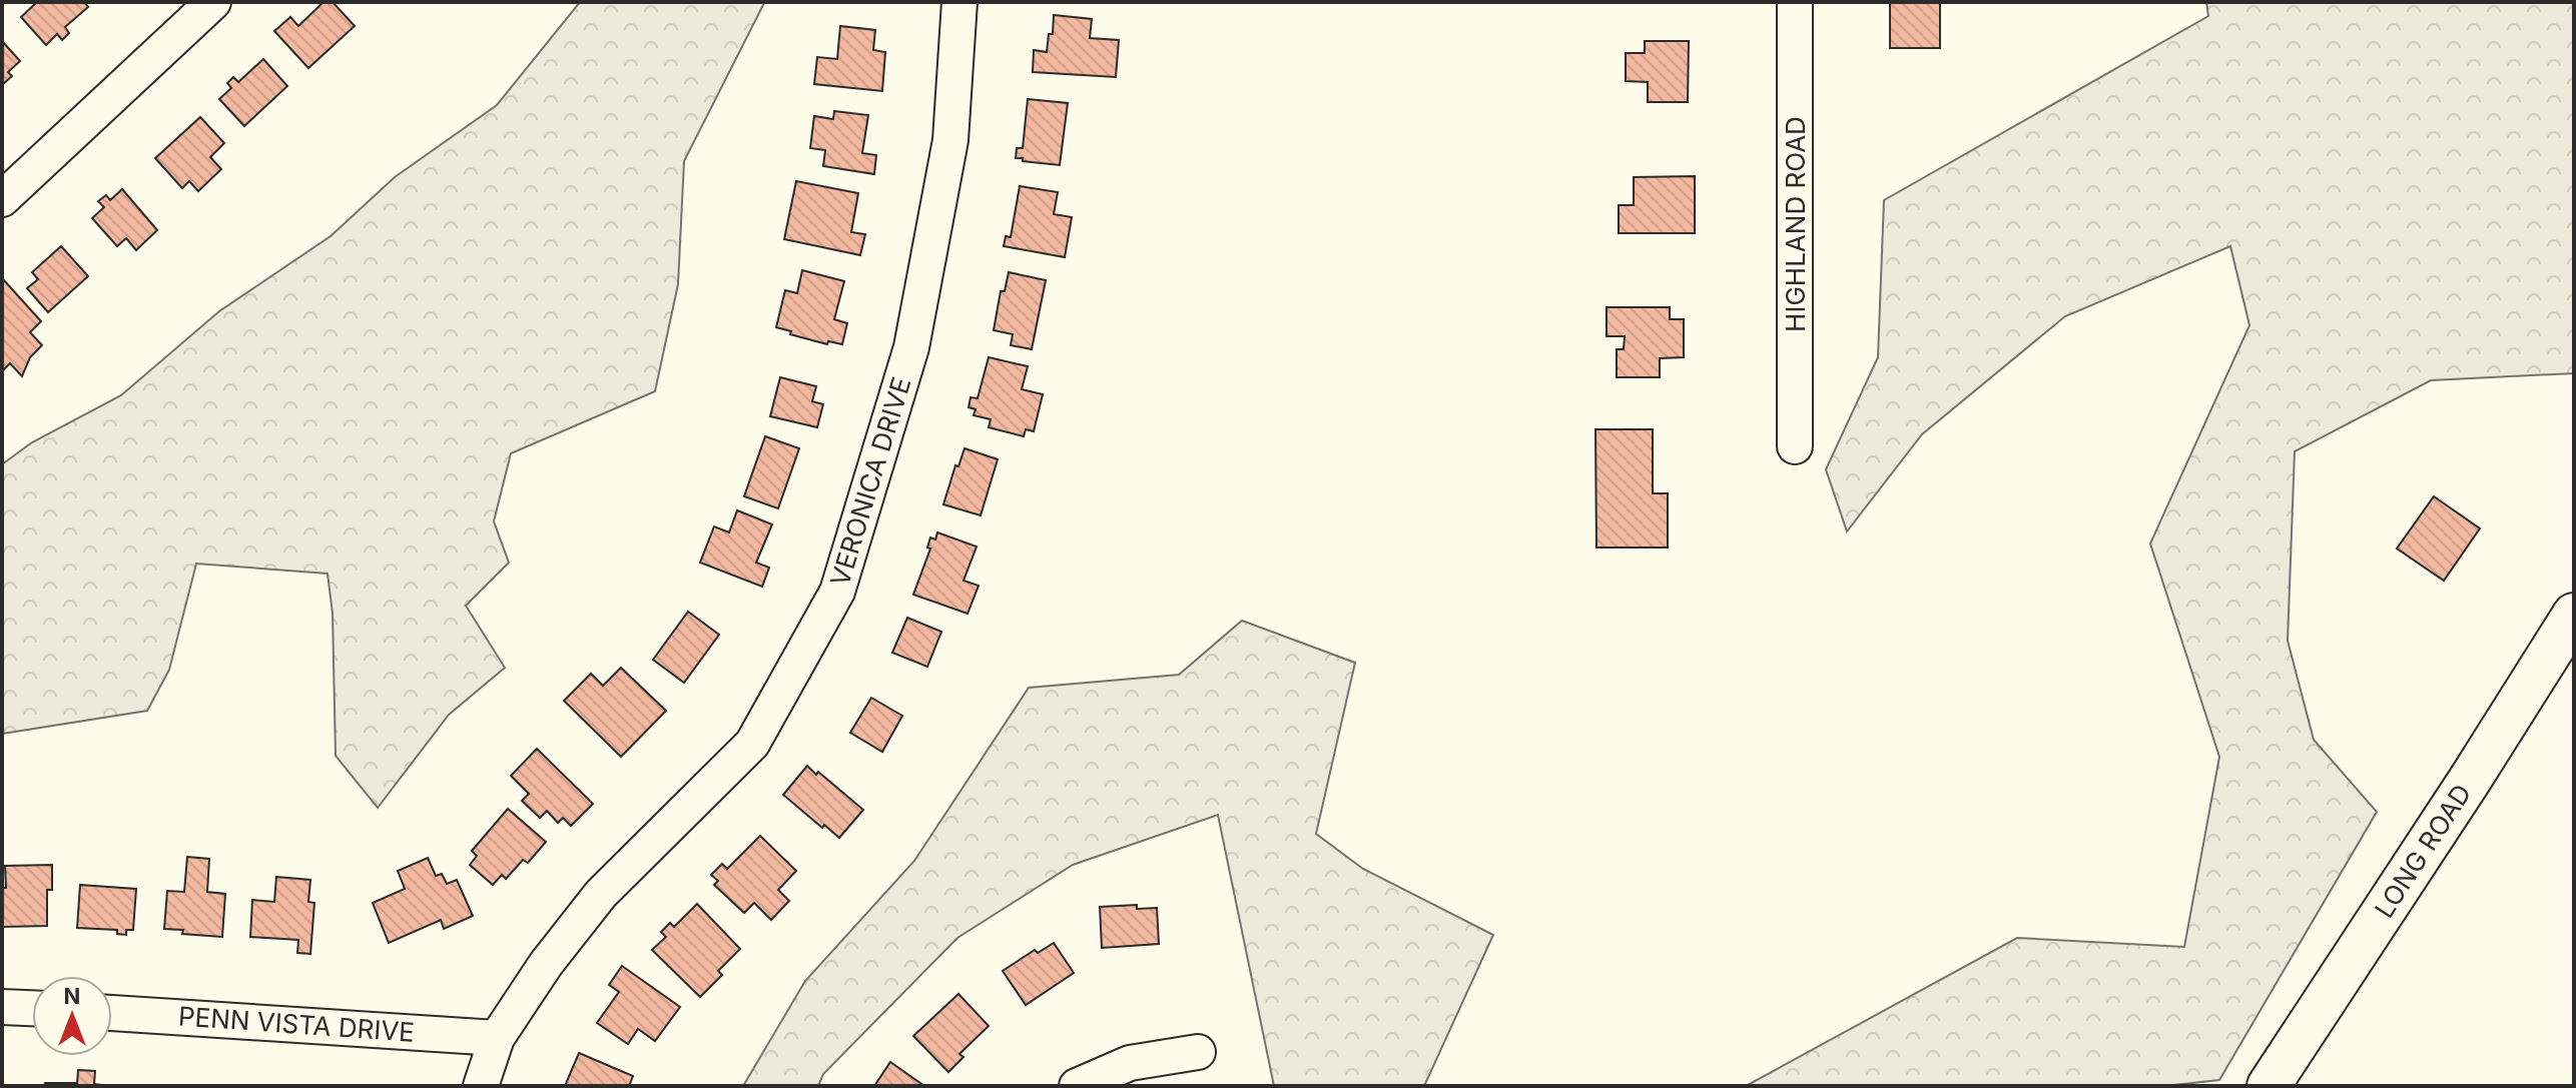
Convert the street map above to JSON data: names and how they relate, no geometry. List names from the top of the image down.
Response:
{
  "streets": {
    "street": [
      "HIGHLAND ROAD",
      "VERONICA DRIVE",
      "LONG ROAD",
      "PENN VISTA DRIVE"
    ]
  },
  "crossings": [
    ["VERONICA DRIVE", "PENN VISTA DRIVE"]
  ],
  "north": "top"
}
